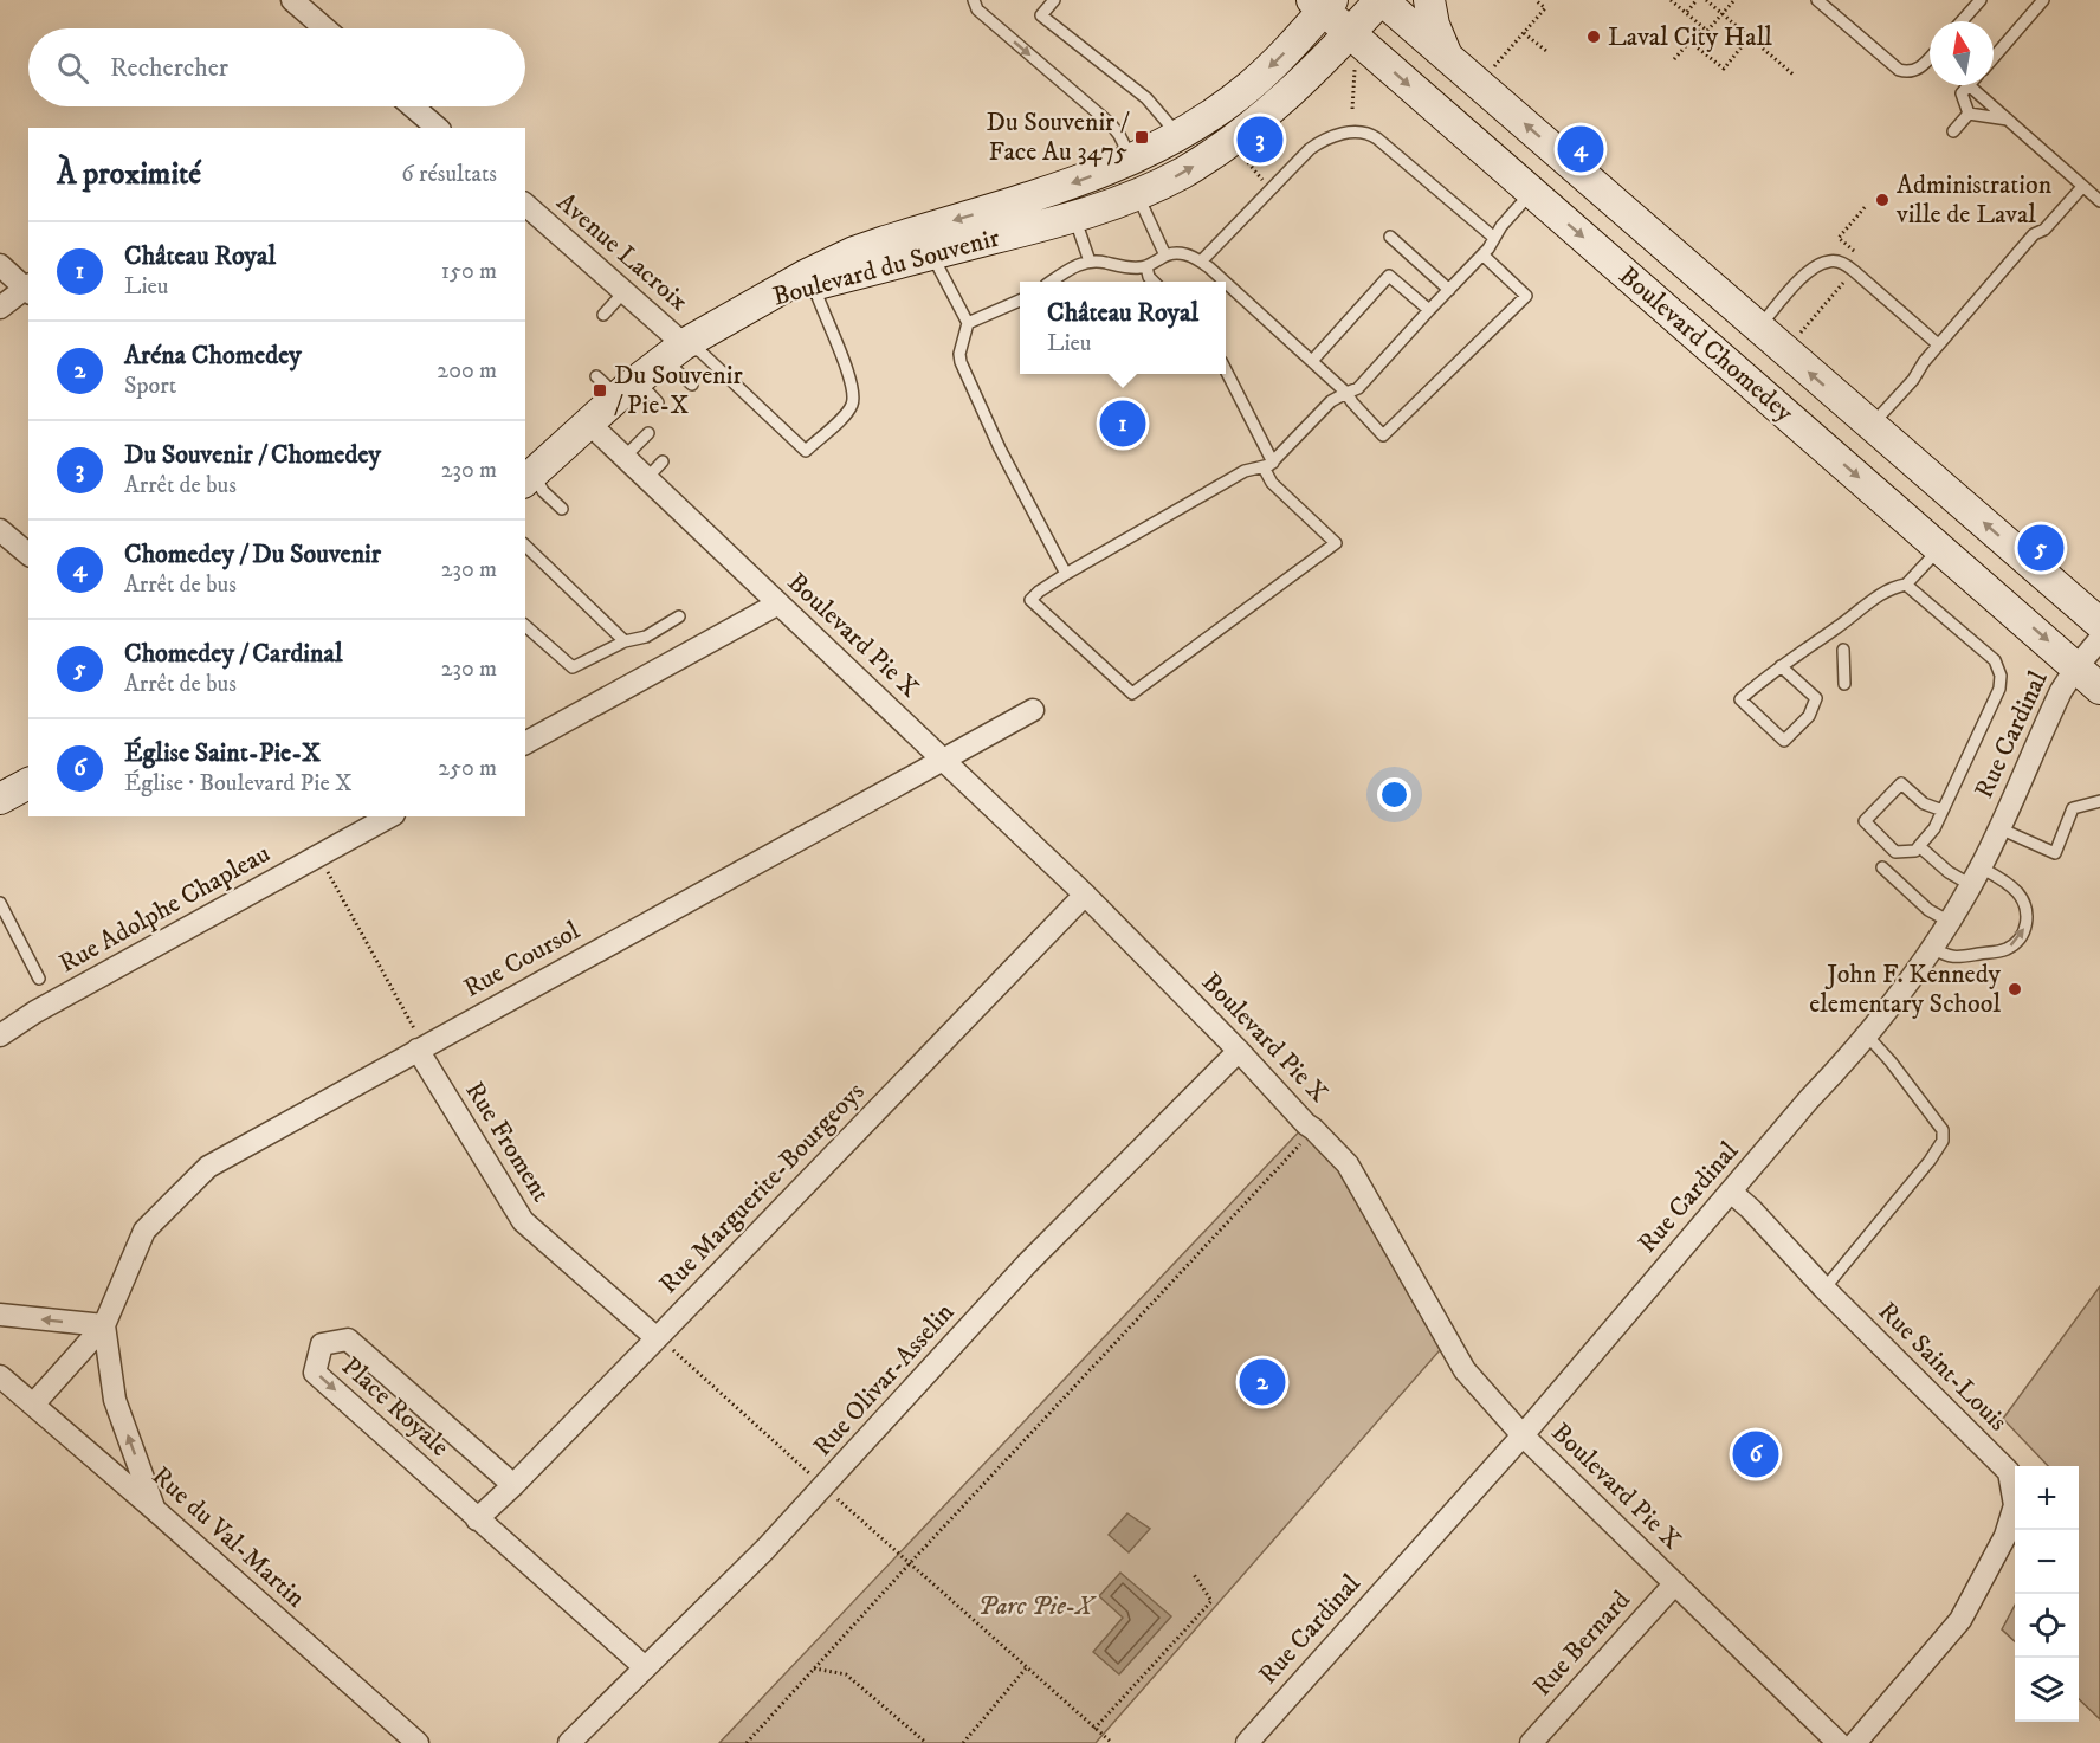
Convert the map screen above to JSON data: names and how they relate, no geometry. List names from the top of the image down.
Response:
{
  "streets": {
    "street": [
      "Avenue Lacroix",
      "Boulevard du Souvenir",
      "Boulevard Chomedey",
      "Boulevard Pie X",
      "Rue Cardinal",
      "Rue Adolphe Chapleau",
      "Rue Coursol",
      "Rue Froment",
      "Rue Marguerite-Bourgeoys",
      "Rue Saint-Louis",
      "Rue Olivar-Asselin",
      "Place Royale",
      "Rue du Val-Martin",
      "Rue Bernard"
    ]
  },
  "crossings": [
    ["Avenue Lacroix", "Boulevard du Souvenir"],
    ["Boulevard du Souvenir", "Boulevard Chomedey"],
    ["Boulevard du Souvenir", "Boulevard Pie X"],
    ["Boulevard Chomedey", "Rue Cardinal"],
    ["Boulevard Pie X", "Rue Cardinal"],
    ["Boulevard Pie X", "Rue Coursol"],
    ["Boulevard Pie X", "Rue Marguerite-Bourgeoys"],
    ["Boulevard Pie X", "Rue Olivar-Asselin"],
    ["Boulevard Pie X", "Rue Bernard"],
    ["Rue Cardinal", "Rue Saint-Louis"],
    ["Rue Coursol", "Rue Froment"],
    ["Rue Coursol", "Rue du Val-Martin"],
    ["Rue Froment", "Rue Marguerite-Bourgeoys"],
    ["Rue Marguerite-Bourgeoys", "Place Royale"],
    ["Rue Olivar-Asselin", "Place Royale"]
  ],
  "parks": ["Parc Pie-X"],
  "places": {
    "other": ["Laval City Hall", "Administration ville de Laval", "John F. Kennedy elementary School"],
    "transit": ["Du Souvenir / Face Au 3475", "Du Souvenir / Pie-X"]
  },
  "north": "top",
  "page": {
    "search": "Rechercher",
    "pins": [
      "3",
      "4",
      "1",
      "5",
      "2",
      "6"
    ],
    "heading": ["À proximité", "6 résultats"],
    "list": [
      {
        "mark": "1",
        "name": "Château Royal",
        "note": "Lieu",
        "value": "150 m"
      },
      {
        "mark": "2",
        "name": "Aréna Chomedey",
        "note": "Sport",
        "value": "200 m"
      },
      {
        "mark": "3",
        "name": "Du Souvenir / Chomedey",
        "note": "Arrêt de bus",
        "value": "230 m"
      },
      {
        "mark": "4",
        "name": "Chomedey / Du Souvenir",
        "note": "Arrêt de bus",
        "value": "230 m"
      },
      {
        "mark": "5",
        "name": "Chomedey / Cardinal",
        "note": "Arrêt de bus",
        "value": "230 m"
      },
      {
        "mark": "6",
        "name": "Église Saint-Pie-X",
        "note": "Église · Boulevard Pie X",
        "value": "250 m"
      }
    ],
    "popup": ["Château Royal", "Lieu"],
    "map_buttons": ["+", "−"]
  }
}
